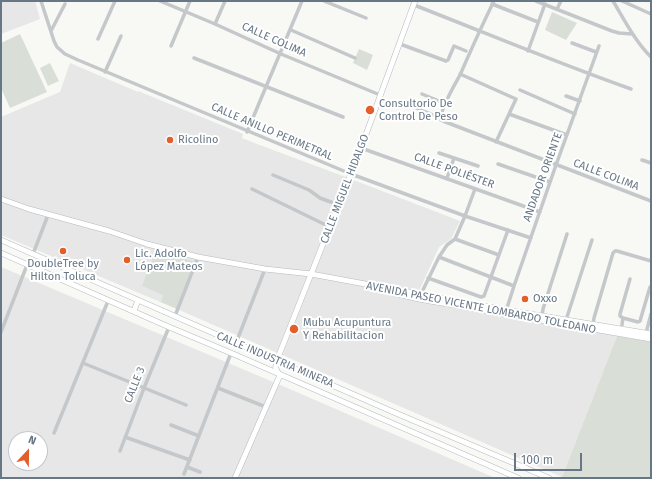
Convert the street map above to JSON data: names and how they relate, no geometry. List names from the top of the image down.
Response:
{
  "streets": {
    "main road": ["CALLE MIGUEL HIDALGO", "AVENIDA PASEO VICENTE LOMBARDO TOLEDANO", "CALLE INDUSTRIA MINERA"],
    "street": [
      "CALLE COLIMA",
      "CALLE ANILLO PERIMETRAL",
      "CALLE POLIÉSTER",
      "ANDADOR ORIENTE",
      "CALLE 3"
    ]
  },
  "crossings": [
    ["CALLE COLIMA", "ANDADOR ORIENTE"],
    ["CALLE COLIMA", "CALLE MIGUEL HIDALGO"],
    ["CALLE ANILLO PERIMETRAL", "ANDADOR ORIENTE"],
    ["CALLE ANILLO PERIMETRAL", "CALLE MIGUEL HIDALGO"],
    ["CALLE POLIÉSTER", "ANDADOR ORIENTE"],
    ["CALLE POLIÉSTER", "CALLE MIGUEL HIDALGO"],
    ["ANDADOR ORIENTE", "AVENIDA PASEO VICENTE LOMBARDO TOLEDANO"],
    ["CALLE MIGUEL HIDALGO", "AVENIDA PASEO VICENTE LOMBARDO TOLEDANO"],
    ["CALLE MIGUEL HIDALGO", "CALLE INDUSTRIA MINERA"],
    ["CALLE INDUSTRIA MINERA", "CALLE 3"]
  ],
  "places": [
    "Consultorio De Control De Peso",
    "Ricolino",
    "DoubleTree by Hilton Toluca",
    "Lic. Adolfo López Mateos",
    "Oxxo",
    "Mubu Acupuntura Y Rehabilitacion"
  ],
  "scale_bar": "100 m",
  "north": "top"
}
